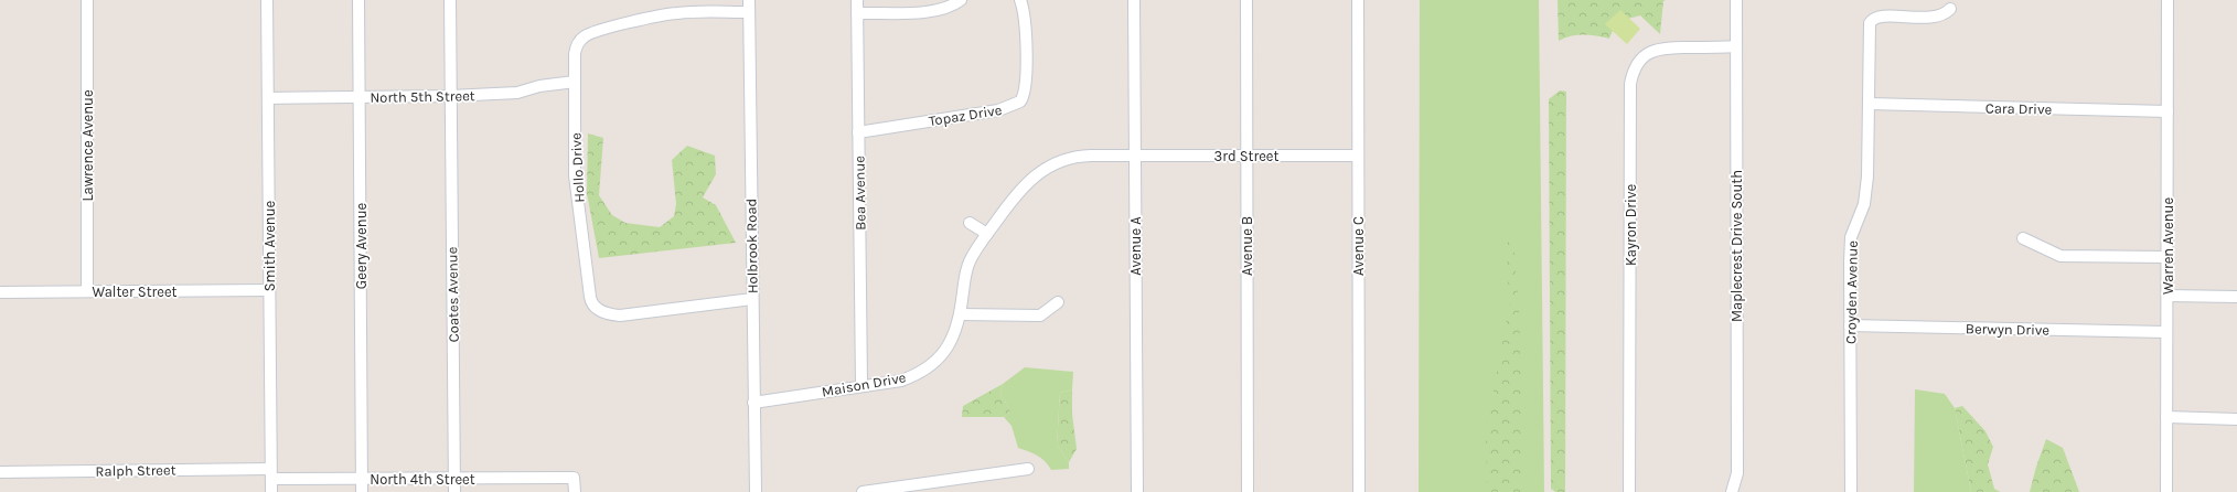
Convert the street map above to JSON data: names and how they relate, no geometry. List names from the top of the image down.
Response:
{
  "streets": {
    "street": [
      "North 5th Street",
      "Cara Drive",
      "Topaz Drive",
      "Lawrence Avenue",
      "3rd Street",
      "Hollo Drive",
      "Bea Avenue",
      "Kayron Drive",
      "Smith Avenue",
      "Geery Avenue",
      "Holbrook Road",
      "Avenue A",
      "Avenue B",
      "Avenue C",
      "Maplecrest Drive South",
      "Warren Avenue",
      "Walter Street",
      "Croyden Avenue",
      "Coates Avenue",
      "Berwyn Drive",
      "Maison Drive",
      "Ralph Street",
      "North 4th Street"
    ]
  },
  "crossings": [
    ["North 5th Street", "Hollo Drive"],
    ["North 5th Street", "Smith Avenue"],
    ["North 5th Street", "Geery Avenue"],
    ["North 5th Street", "Coates Avenue"],
    ["Cara Drive", "Warren Avenue"],
    ["Cara Drive", "Croyden Avenue"],
    ["Topaz Drive", "Bea Avenue"],
    ["Lawrence Avenue", "Walter Street"],
    ["3rd Street", "Avenue A"],
    ["3rd Street", "Avenue B"],
    ["3rd Street", "Avenue C"],
    ["3rd Street", "Maison Drive"],
    ["Hollo Drive", "Holbrook Road"],
    ["Bea Avenue", "Maison Drive"],
    ["Kayron Drive", "Maplecrest Drive South"],
    ["Smith Avenue", "Walter Street"],
    ["Smith Avenue", "Ralph Street"],
    ["Smith Avenue", "North 4th Street"],
    ["Geery Avenue", "North 4th Street"],
    ["Holbrook Road", "Maison Drive"],
    ["Avenue A", "Maison Drive"],
    ["Warren Avenue", "Berwyn Drive"],
    ["Croyden Avenue", "Berwyn Drive"],
    ["Coates Avenue", "North 4th Street"],
    ["Ralph Street", "North 4th Street"]
  ]
}
